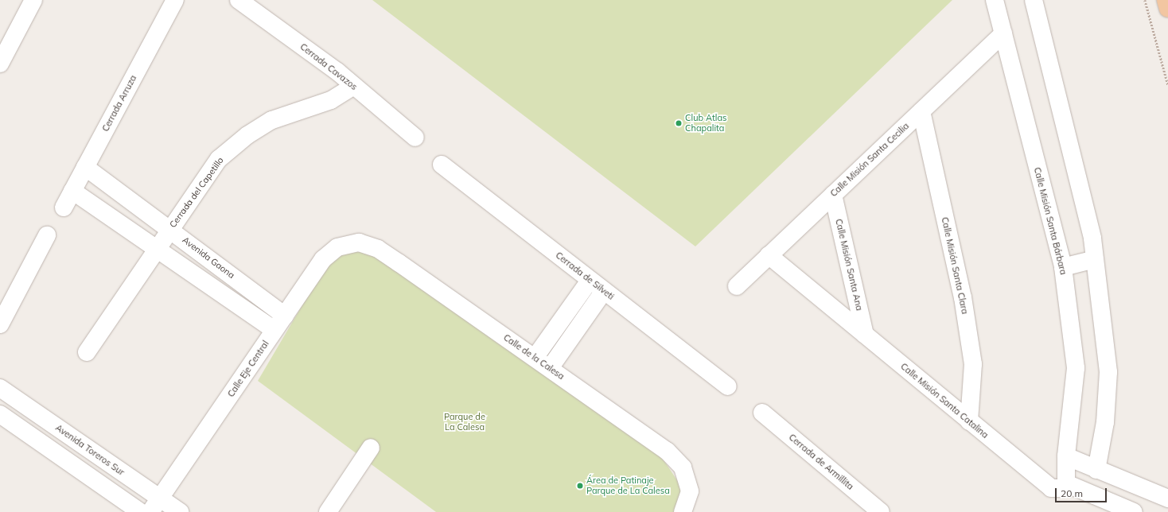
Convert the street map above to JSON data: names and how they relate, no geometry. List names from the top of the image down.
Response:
{
  "streets": {
    "street": [
      "Cerrada Cavazos",
      "Cerrada Arruza",
      "Calle Misión Santa Cecilia",
      "Cerrada del Capetillo",
      "Calle Misión Santa Bárbara",
      "Avenida Gaona",
      "Calle Misión Santa Ana",
      "Calle Misión Santa Clara",
      "Cerrada de Silveti",
      "Calle de la Calesa",
      "Calle Eje Central",
      "Calle Misión Santa Catalina",
      "Avenida Toreros Sur",
      "Cerrada de Armillita"
    ]
  },
  "crossings": [
    ["Cerrada Cavazos", "Cerrada del Capetillo"],
    ["Cerrada Arruza", "Avenida Gaona"],
    ["Calle Misión Santa Cecilia", "Calle Misión Santa Bárbara"],
    ["Calle Misión Santa Cecilia", "Calle Misión Santa Ana"],
    ["Calle Misión Santa Cecilia", "Calle Misión Santa Clara"],
    ["Calle Misión Santa Cecilia", "Calle Misión Santa Catalina"],
    ["Cerrada del Capetillo", "Avenida Gaona"],
    ["Calle Misión Santa Bárbara", "Calle Misión Santa Catalina"],
    ["Avenida Gaona", "Calle Eje Central"],
    ["Calle Misión Santa Ana", "Calle Misión Santa Catalina"],
    ["Calle Misión Santa Clara", "Calle Misión Santa Catalina"],
    ["Calle de la Calesa", "Calle Eje Central"],
    ["Calle Eje Central", "Avenida Toreros Sur"]
  ],
  "parks": ["Parque de La Calesa"],
  "places": ["Club Atlas Chapalita", "Área de Patinaje Parque de La Calesa"],
  "scale_bar": "20 m"
}
